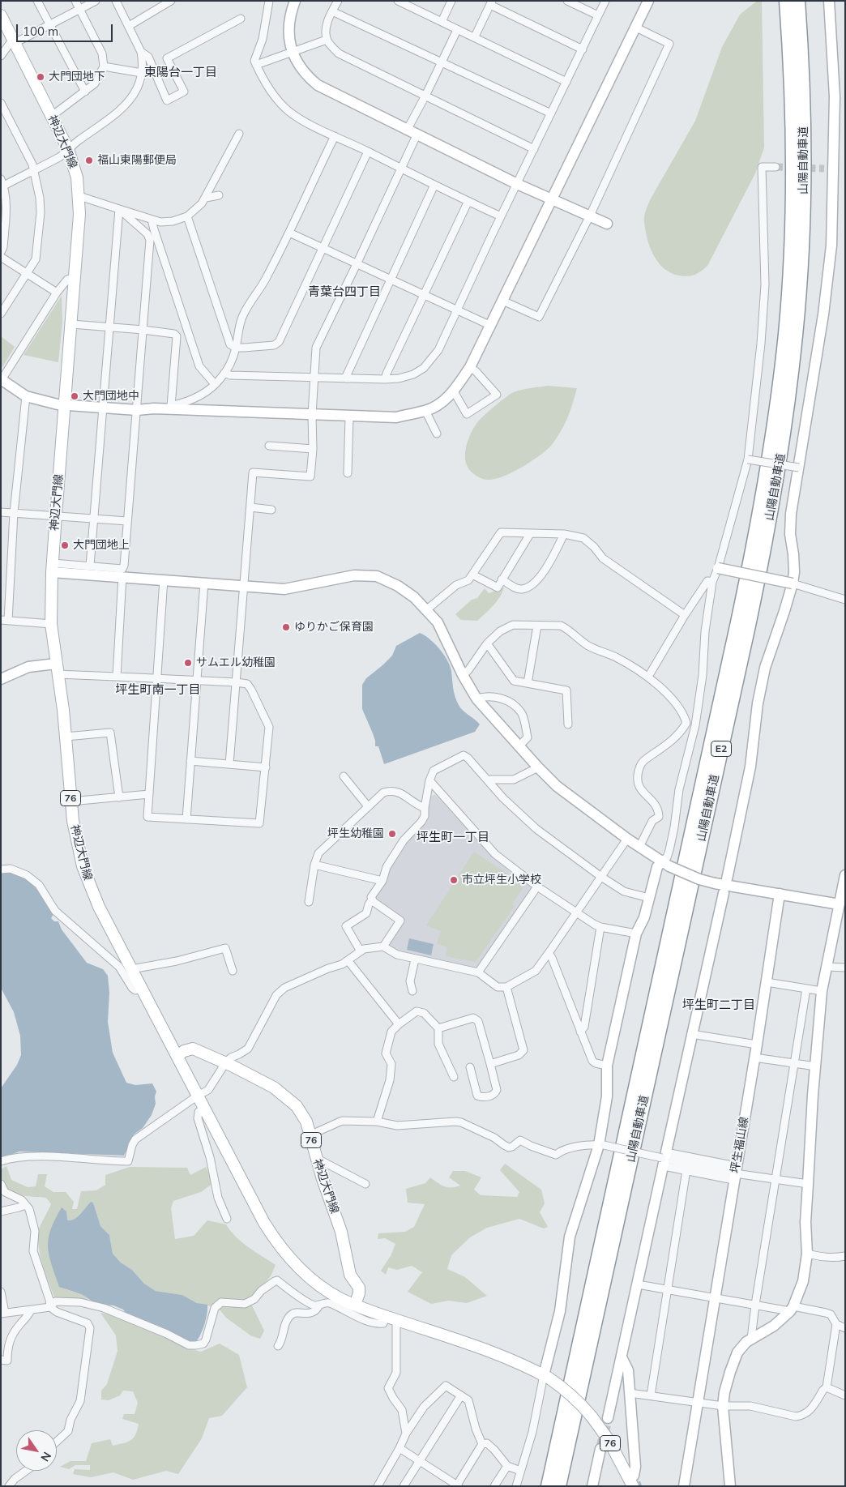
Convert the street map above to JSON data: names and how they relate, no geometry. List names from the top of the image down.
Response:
{
  "streets": {
    "highway": ["山陽自動車道", "E2"],
    "main road": ["神辺大門線", "76"],
    "street": ["坪生福山線"]
  },
  "districts": [
    "東陽台一丁目",
    "青葉台四丁目",
    "坪生町南一丁目",
    "坪生町一丁目",
    "坪生町二丁目"
  ],
  "places": [
    "大門団地下",
    "福山東陽郵便局",
    "大門団地中",
    "大門団地上",
    "ゆりかご保育園",
    "サムエル幼稚園",
    "坪生幼稚園",
    "市立坪生小学校"
  ],
  "scale_bar": "100 m",
  "north": "bottom right"
}
